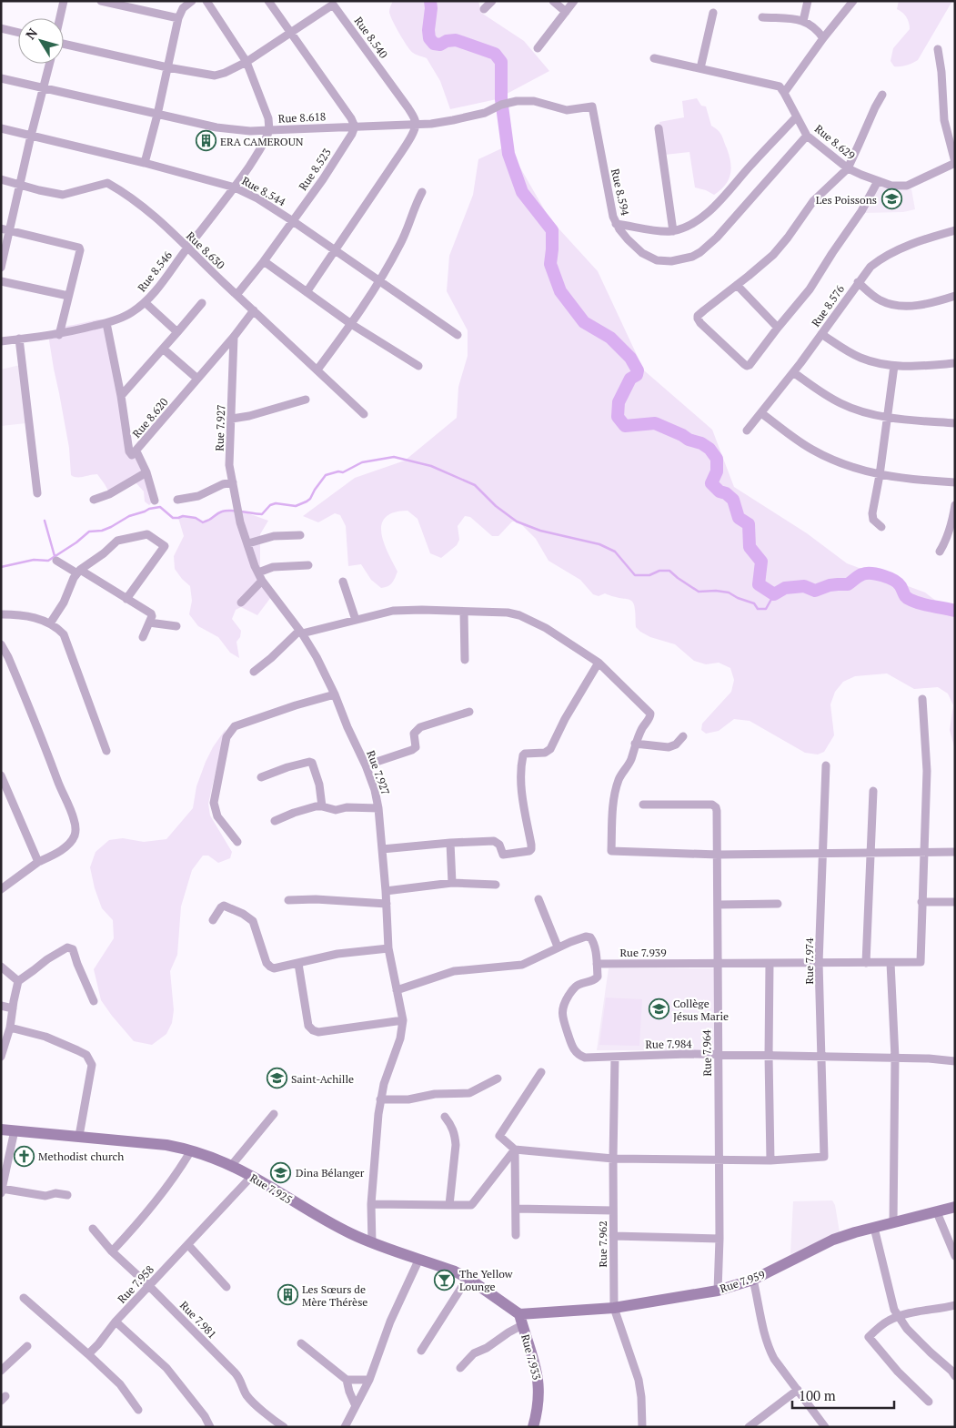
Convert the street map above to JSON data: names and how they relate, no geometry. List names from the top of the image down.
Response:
{
  "streets": {
    "street": [
      "Rue 8.540",
      "Rue 8.618",
      "Rue 8.629",
      "Rue 8.523",
      "Rue 8.544",
      "Rue 8.594",
      "Rue 8.630",
      "Rue 8.546",
      "Rue 8.576",
      "Rue 8.620",
      "Rue 7.927",
      "Rue 7.939",
      "Rue 7.974",
      "Rue 7.984",
      "Rue 7.964",
      "Rue 7.925",
      "Rue 7.962",
      "Rue 7.959",
      "Rue 7.958",
      "Rue 7.981",
      "Rue 7.933"
    ]
  },
  "crossings": [
    ["Rue 8.540", "Rue 8.618"],
    ["Rue 8.618", "Rue 8.523"],
    ["Rue 8.618", "Rue 8.594"],
    ["Rue 8.618", "Rue 8.546"],
    ["Rue 8.629", "Rue 8.594"],
    ["Rue 8.523", "Rue 8.544"],
    ["Rue 8.523", "Rue 8.630"],
    ["Rue 8.544", "Rue 8.546"],
    ["Rue 8.630", "Rue 8.546"],
    ["Rue 8.630", "Rue 8.620"],
    ["Rue 8.546", "Rue 8.620"],
    ["Rue 8.620", "Rue 7.927"],
    ["Rue 7.927", "Rue 7.925"],
    ["Rue 7.939", "Rue 7.974"],
    ["Rue 7.939", "Rue 7.984"],
    ["Rue 7.939", "Rue 7.964"],
    ["Rue 7.974", "Rue 7.984"],
    ["Rue 7.984", "Rue 7.964"],
    ["Rue 7.984", "Rue 7.962"],
    ["Rue 7.964", "Rue 7.959"],
    ["Rue 7.925", "Rue 7.959"],
    ["Rue 7.925", "Rue 7.958"],
    ["Rue 7.925", "Rue 7.933"],
    ["Rue 7.962", "Rue 7.959"],
    ["Rue 7.959", "Rue 7.933"],
    ["Rue 7.958", "Rue 7.981"]
  ],
  "places": {
    "building": ["ERA CAMEROUN", "Les Sœurs de Mère Thérèse"],
    "school or university": [
      "Les Poissons",
      "Collège Jésus Marie",
      "Saint-Achille",
      "Dina Bélanger"
    ],
    "church": ["Methodist church"],
    "bar": ["The Yellow Lounge"]
  },
  "scale_bar": "100 m",
  "north": "top left"
}
